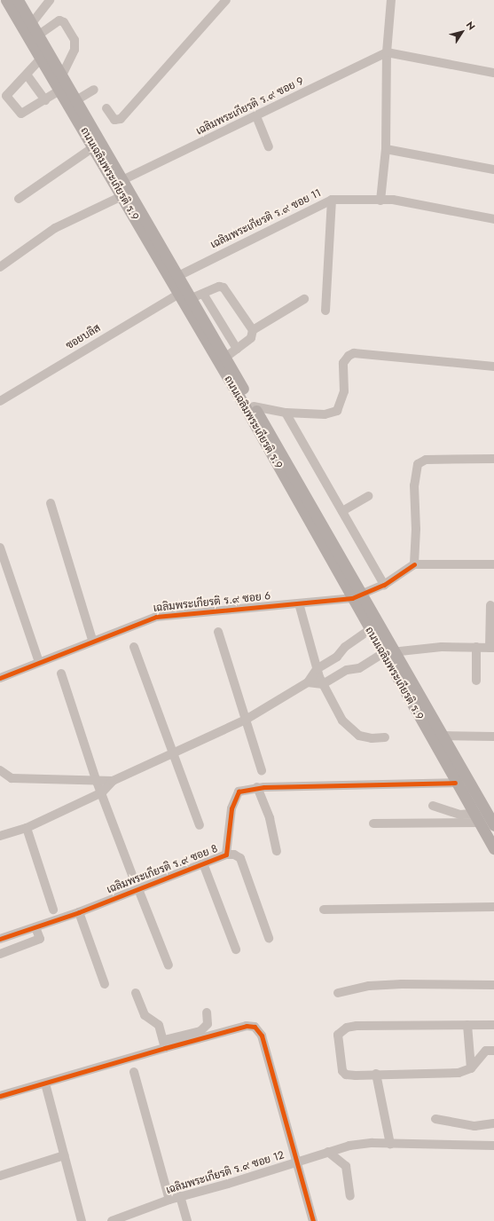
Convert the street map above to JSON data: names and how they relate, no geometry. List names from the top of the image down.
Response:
{
  "streets": {
    "main road": ["ถนนเฉลิมพระเกียรติ ร.9"],
    "street": [
      "เฉลิมพระเกียรติ ร.๙ ซอย 9",
      "เฉลิมพระเกียรติ ร.๙ ซอย 11",
      "ซอยบลิส",
      "เฉลิมพระเกียรติ ร.๙ ซอย 6",
      "เฉลิมพระเกียรติ ร.๙ ซอย 8",
      "เฉลิมพระเกียรติ ร.๙ ซอย 12"
    ]
  },
  "crossings": [
    ["เฉลิมพระเกียรติ ร.๙ ซอย 9", "ถนนเฉลิมพระเกียรติ ร.9"],
    ["ถนนเฉลิมพระเกียรติ ร.9", "เฉลิมพระเกียรติ ร.๙ ซอย 11"],
    ["ถนนเฉลิมพระเกียรติ ร.9", "ซอยบลิส"],
    ["ถนนเฉลิมพระเกียรติ ร.9", "เฉลิมพระเกียรติ ร.๙ ซอย 6"],
    ["ถนนเฉลิมพระเกียรติ ร.9", "เฉลิมพระเกียรติ ร.๙ ซอย 8"]
  ],
  "north": "top right"
}
